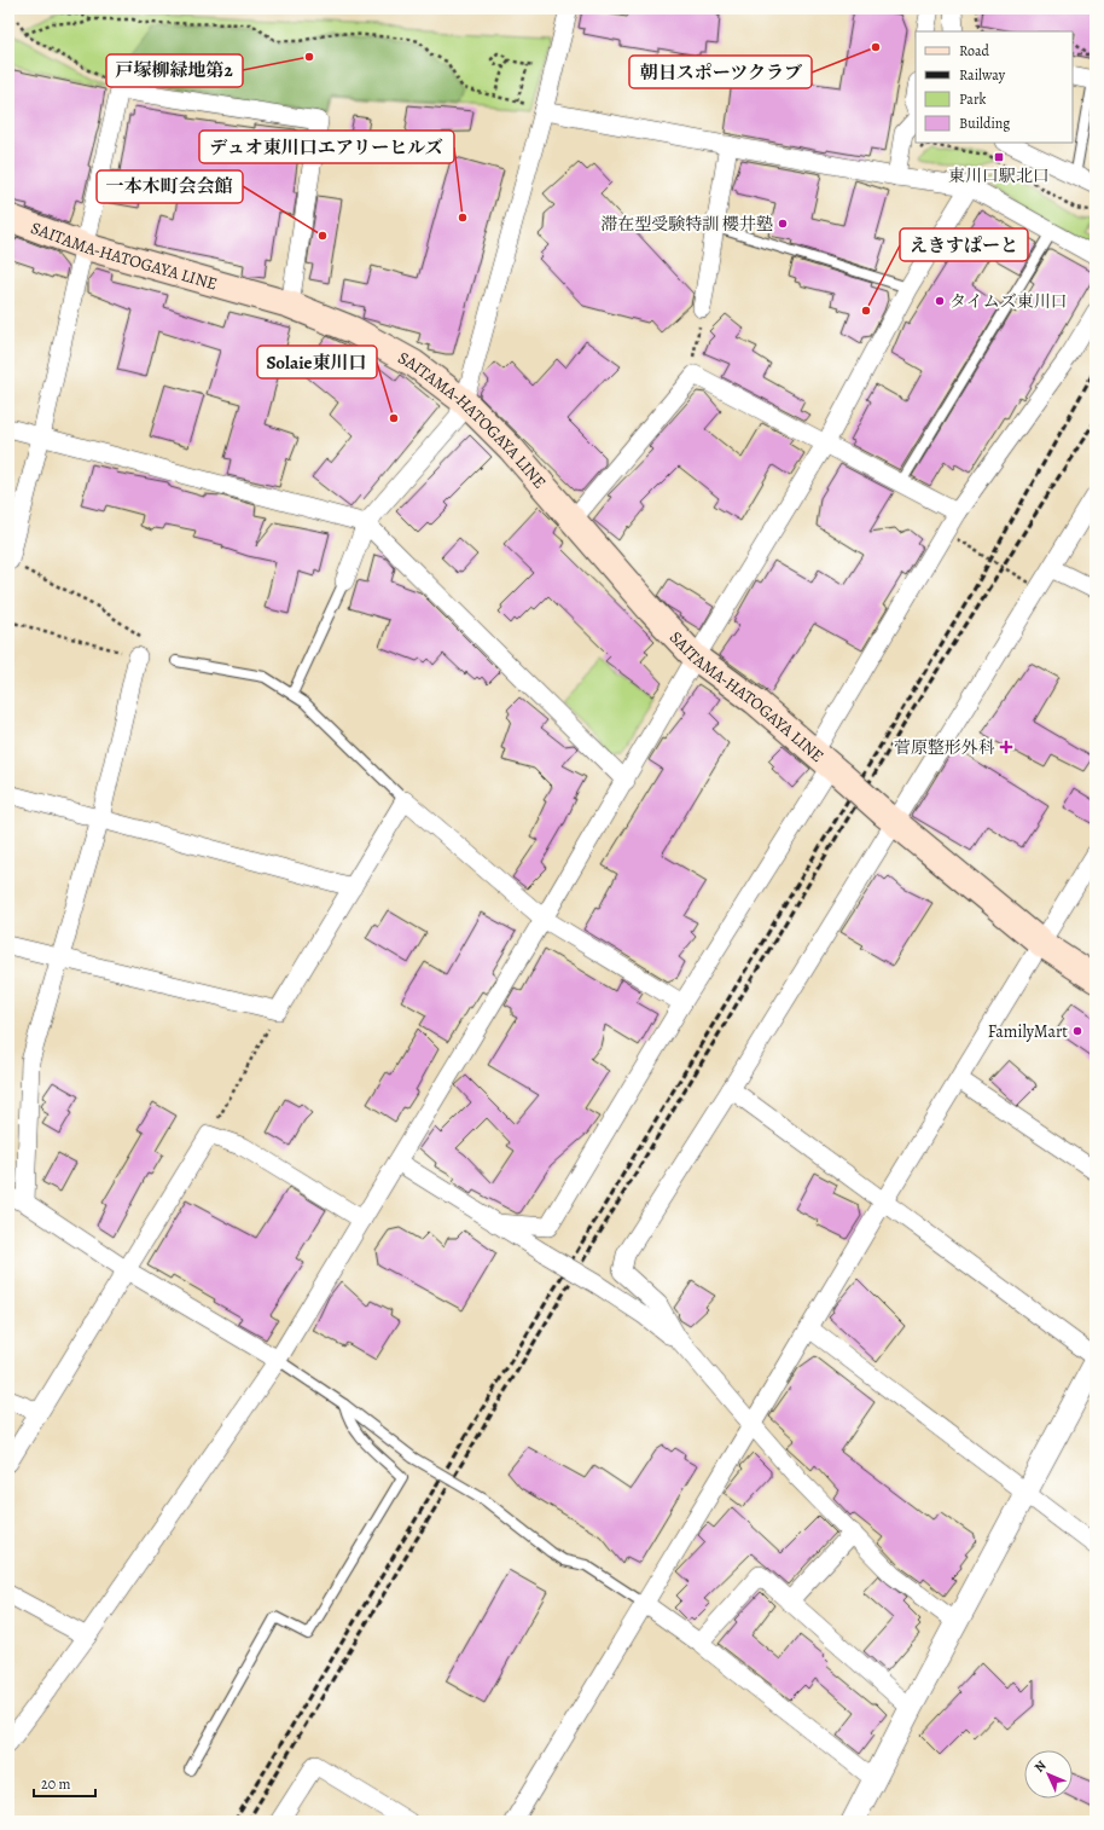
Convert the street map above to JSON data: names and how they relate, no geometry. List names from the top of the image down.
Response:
{
  "streets": {
    "main road": ["SAITAMA-HATOGAYA LINE"]
  },
  "places": {
    "other": [
      "朝日スポーツクラブ",
      "戸塚柳緑地第2",
      "デュオ東川口エアリーヒルズ",
      "滞在型受験特訓 櫻井塾",
      "一本木町会会館",
      "タイムズ東川口",
      "えきすぱーと",
      "Solaie東川口",
      "FamilyMart"
    ],
    "transit": ["東川口駅北口"],
    "health": ["菅原整形外科"]
  },
  "legend": [
    "Road",
    "Railway",
    "Park",
    "Building"
  ],
  "scale_bar": "20 m",
  "north": "top left"
}
